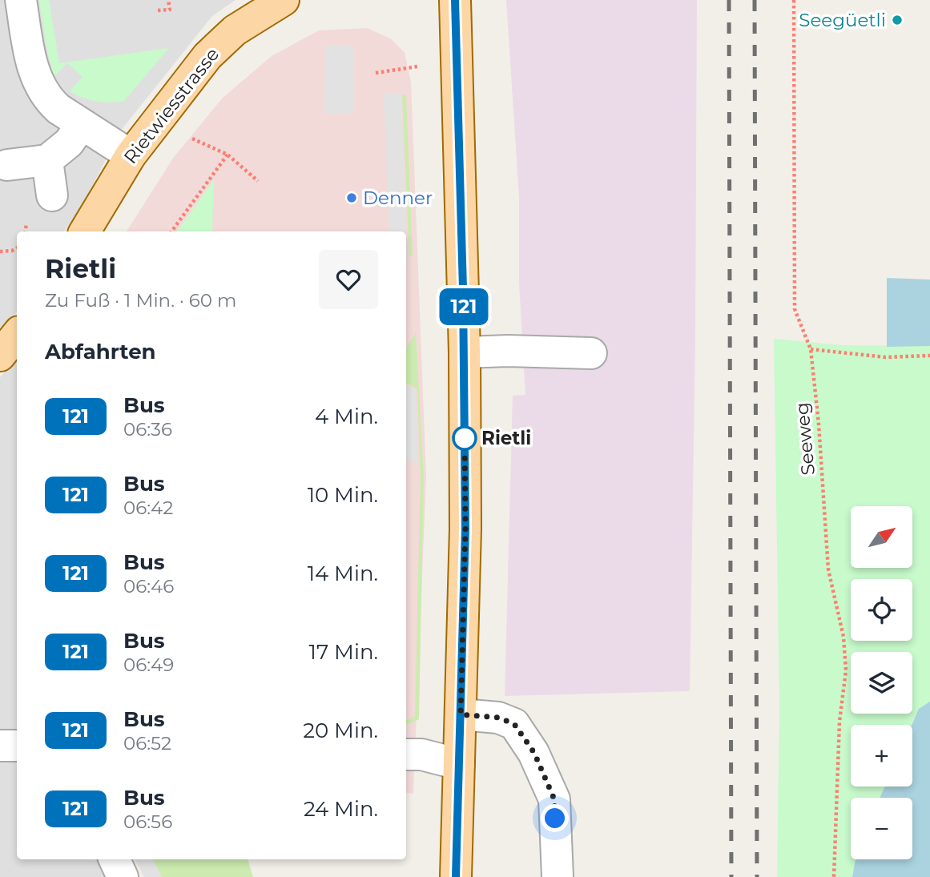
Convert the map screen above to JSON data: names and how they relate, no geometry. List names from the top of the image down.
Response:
{
  "streets": {
    "main road": ["Rietwiesstrasse"],
    "path": ["Seeweg"]
  },
  "places": ["Seegüetli", "Denner", "Rietli"],
  "lines": ["bus line 121"],
  "north": "top right",
  "page": {
    "on_map": "121",
    "heading": [
      ["Rietli", "Zu Fuß · 1 Min. · 60 m"],
      "Abfahrten"
    ],
    "list": [
      {
        "mark": "121",
        "name": "Bus",
        "note": "06:36",
        "value": "4 Min."
      },
      {
        "mark": "121",
        "name": "Bus",
        "note": "06:42",
        "value": "10 Min."
      },
      {
        "mark": "121",
        "name": "Bus",
        "note": "06:46",
        "value": "14 Min."
      },
      {
        "mark": "121",
        "name": "Bus",
        "note": "06:49",
        "value": "17 Min."
      },
      {
        "mark": "121",
        "name": "Bus",
        "note": "06:52",
        "value": "20 Min."
      },
      {
        "mark": "121",
        "name": "Bus",
        "note": "06:56",
        "value": "24 Min."
      }
    ],
    "map_buttons": ["+", "−"]
  }
}
